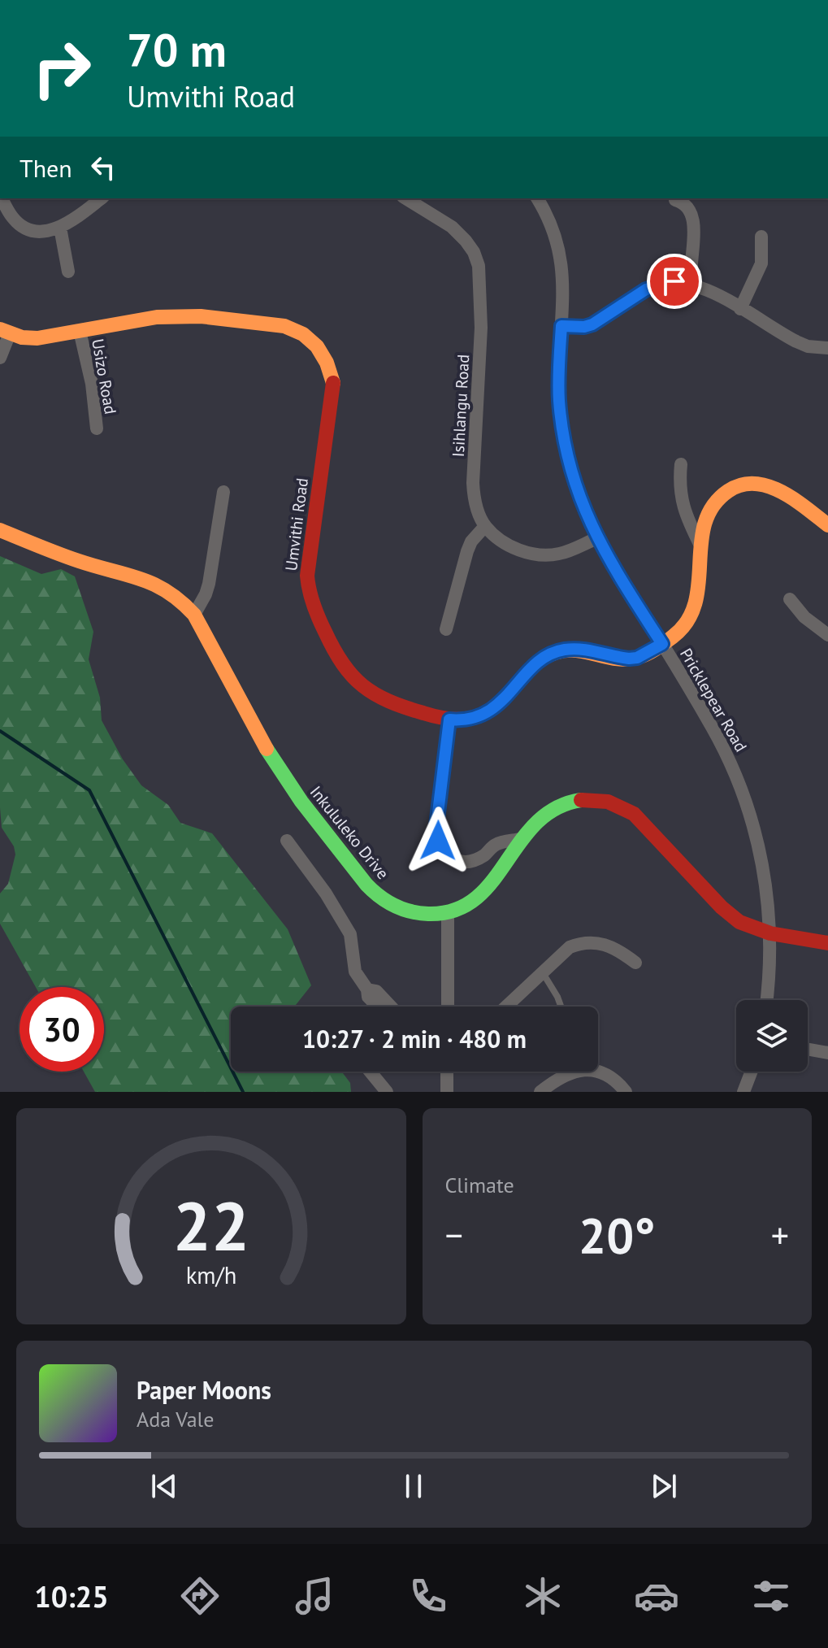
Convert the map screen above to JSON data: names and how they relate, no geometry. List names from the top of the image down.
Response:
{
  "streets": {
    "street": [
      "Usizo Road",
      "Isihlangu Road",
      "Umvithi Road",
      "Pricklepear Road",
      "Inkululeko Drive"
    ]
  },
  "crossings": [
    ["Usizo Road", "Umvithi Road"],
    ["Umvithi Road", "Pricklepear Road"],
    ["Pricklepear Road", "Inkululeko Drive"]
  ],
  "page": {
    "turn": ["70 m", "Umvithi Road"],
    "then": "Then",
    "limit": "30",
    "trip": "10:27 · 2 min · 480 m",
    "tile": "Climate",
    "heat": ["−", "20°", "+"],
    "song": ["Paper Moons", "Ada Vale"],
    "tabs": "10:25",
    "gauge": ["22", "km/h"]
  }
}
